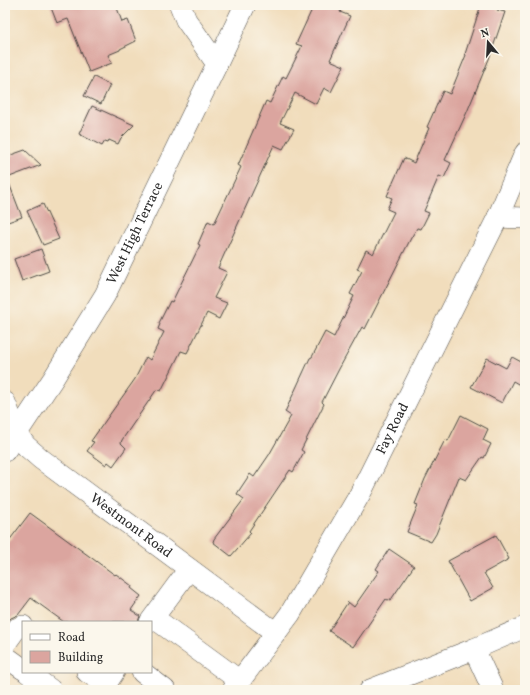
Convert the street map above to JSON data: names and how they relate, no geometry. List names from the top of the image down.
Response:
{
  "streets": {
    "street": ["West High Terrace", "Fay Road", "Westmont Road"]
  },
  "crossings": [
    ["West High Terrace", "Westmont Road"],
    ["Fay Road", "Westmont Road"]
  ],
  "legend": ["Road", "Building"],
  "north": "top"
}
